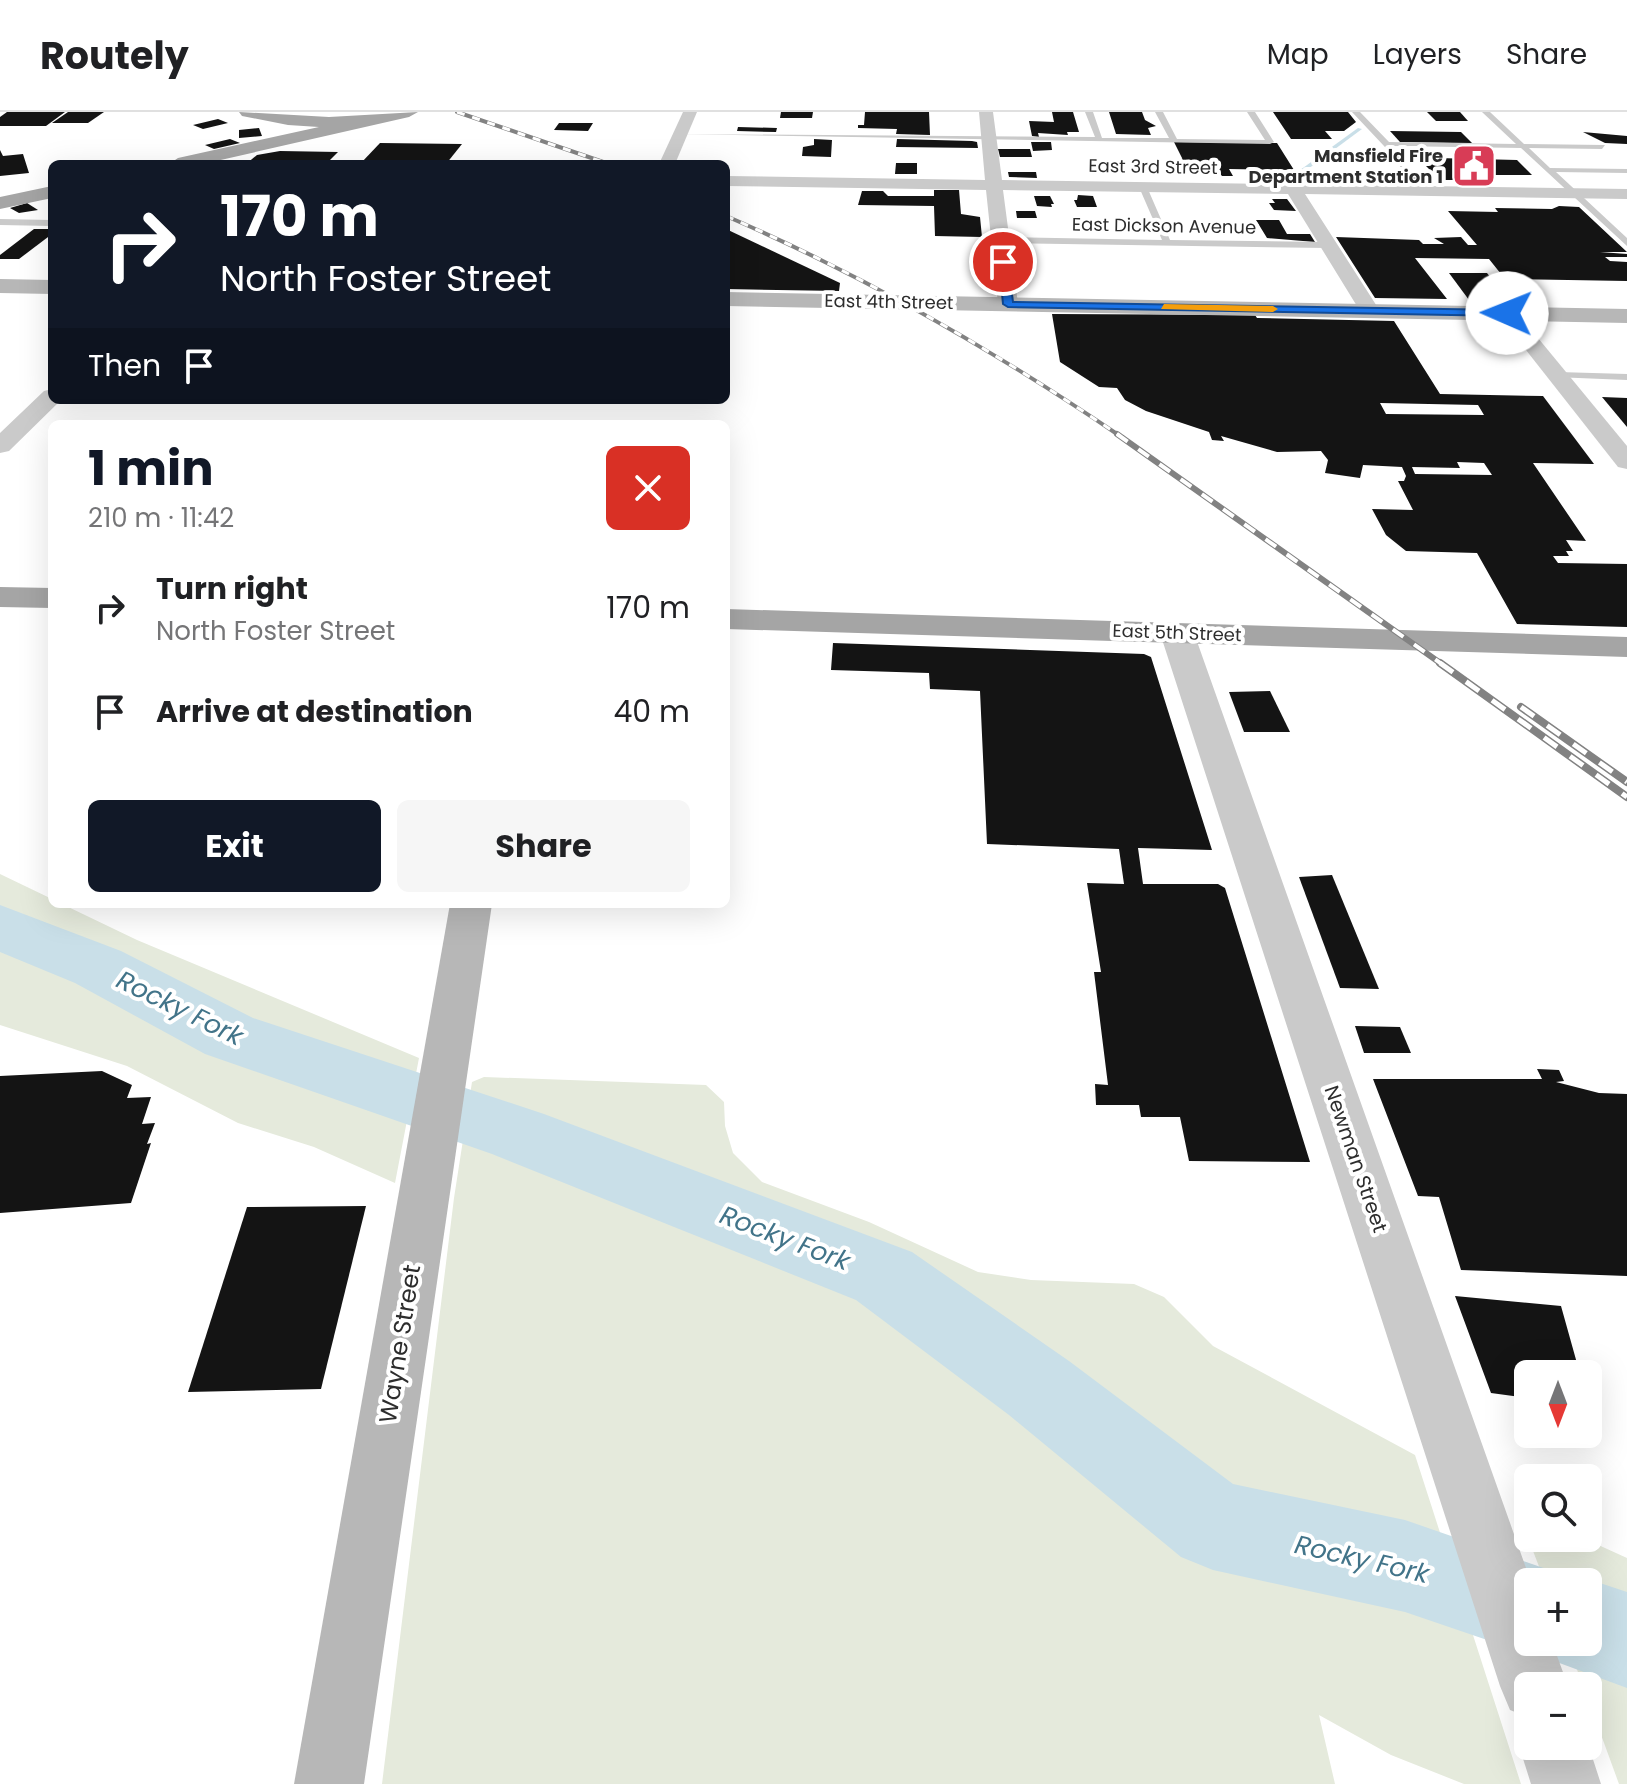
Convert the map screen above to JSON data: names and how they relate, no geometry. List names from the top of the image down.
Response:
{
  "streets": {
    "main road": ["East 4th Street", "East 5th Street", "Wayne Street"],
    "street": ["East 3rd Street", "Newman Street"],
    "lane": ["East Dickson Avenue"]
  },
  "crossings": [
    ["East 5th Street", "Newman Street"]
  ],
  "water": ["Rocky Fork"],
  "places": {
    "public building": ["Mansfield Fire Department Station 1"]
  },
  "north": "bottom",
  "page": {
    "header": "Routely",
    "nav": ["Map", "Layers", "Share"],
    "turn": ["170 m", "North Foster Street"],
    "then": "Then",
    "heading": ["1 min", "210 m · 11:42"],
    "list": [
      {
        "name": "Turn right",
        "note": "North Foster Street",
        "value": "170 m"
      },
      {
        "name": "Arrive at destination",
        "value": "40 m"
      }
    ],
    "buttons": ["Exit", "Share"],
    "map_buttons": ["+", "−"]
  }
}
